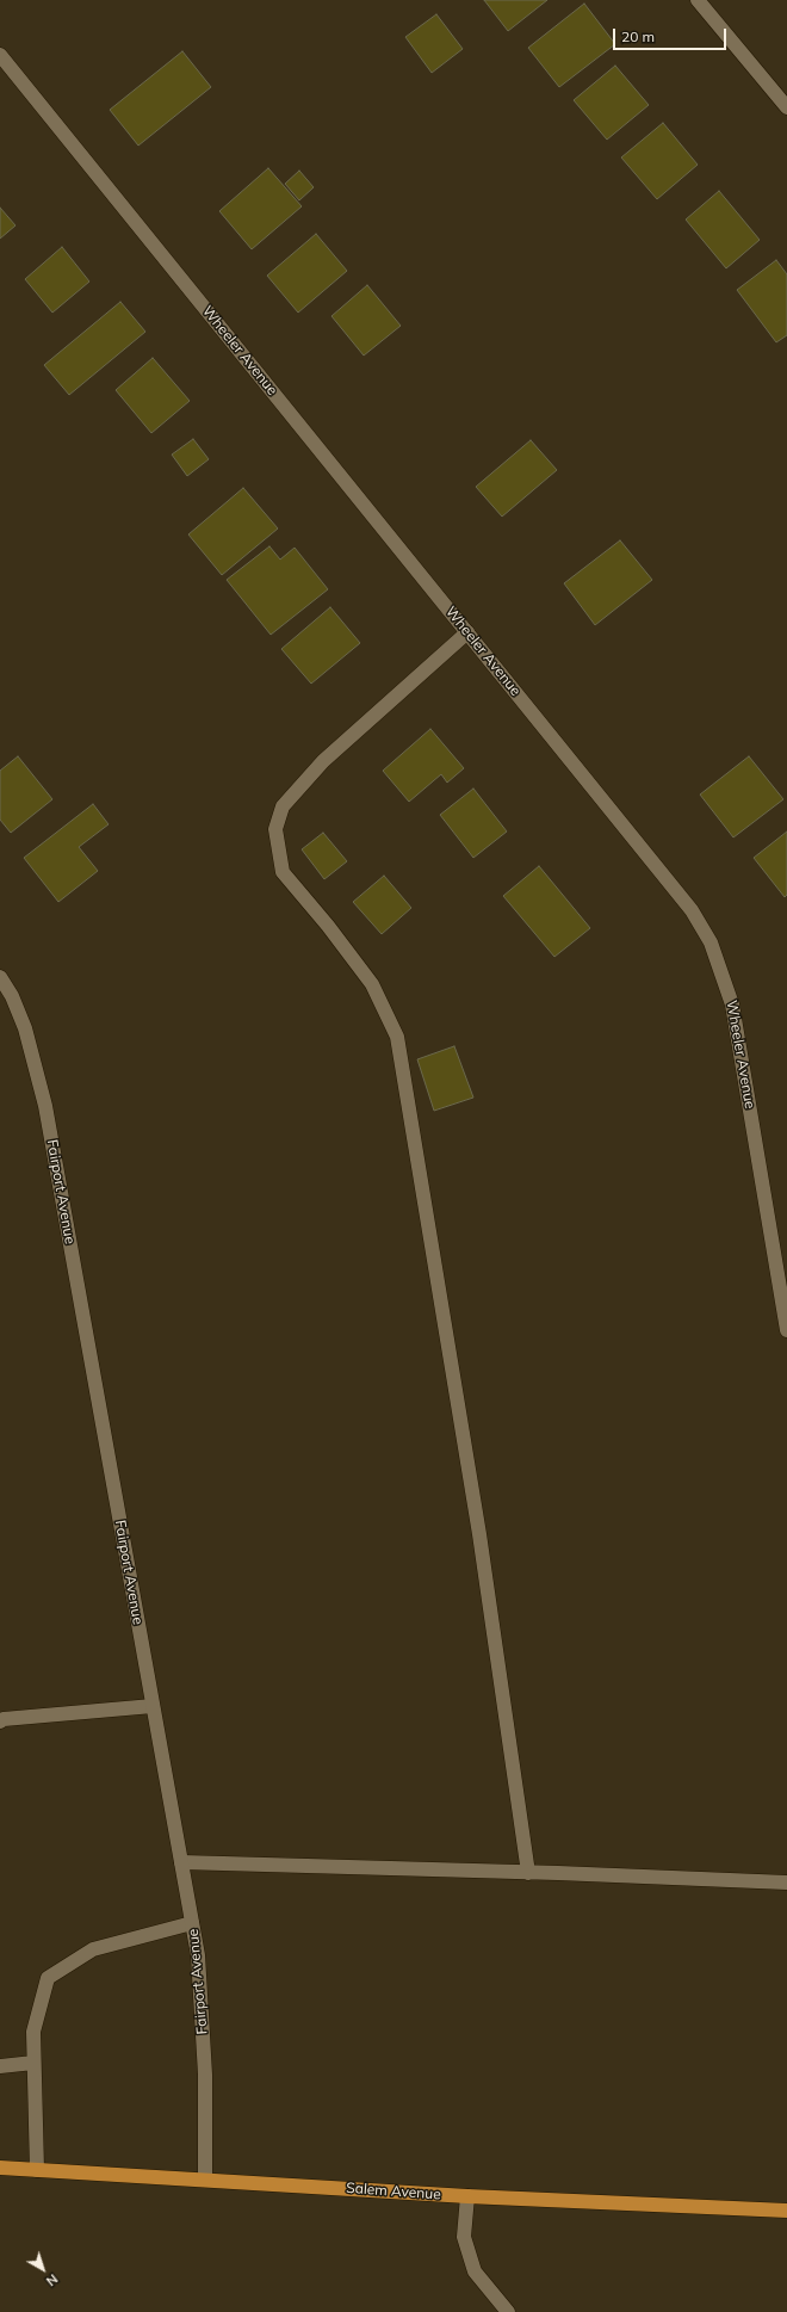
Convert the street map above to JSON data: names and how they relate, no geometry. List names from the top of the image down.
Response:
{
  "streets": {
    "main road": ["Salem Avenue"],
    "street": ["Wheeler Avenue", "Fairport Avenue"]
  },
  "crossings": [
    ["Fairport Avenue", "Salem Avenue"]
  ],
  "scale_bar": "20 m",
  "north": "bottom right"
}
